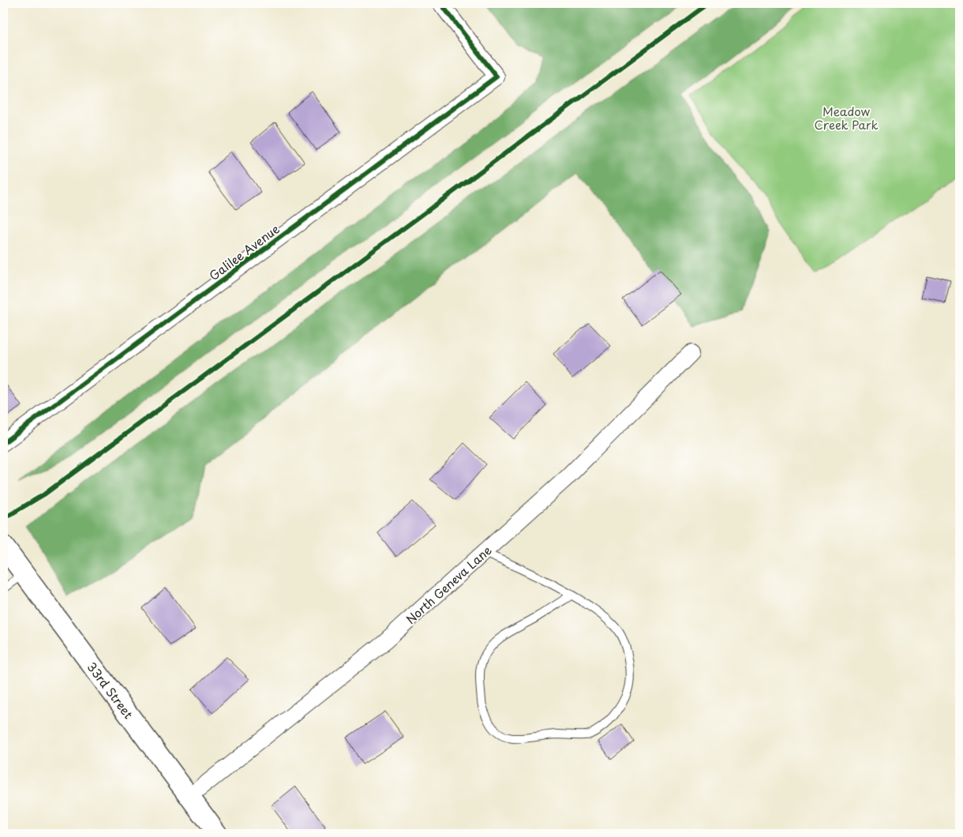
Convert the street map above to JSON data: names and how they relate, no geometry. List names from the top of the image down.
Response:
{
  "streets": {
    "street": ["Galilee Avenue", "North Geneva Lane", "33rd Street"]
  },
  "crossings": [
    ["North Geneva Lane", "33rd Street"]
  ],
  "parks": ["Meadow Creek Park"]
}
